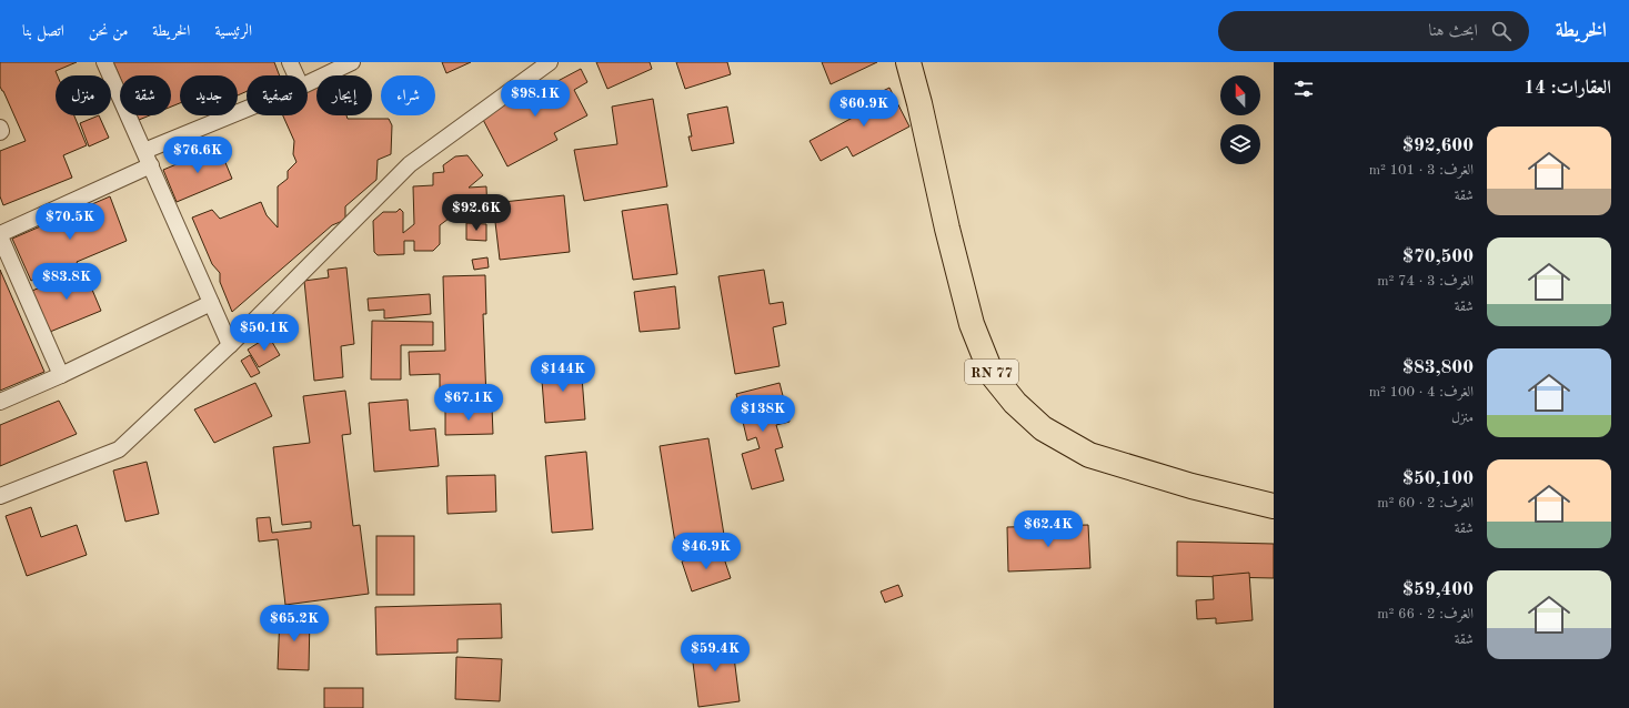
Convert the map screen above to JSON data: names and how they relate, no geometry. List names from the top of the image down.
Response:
{
  "streets": {
    "main road": ["RN 77"]
  },
  "north": "top",
  "page": {
    "header": "الخريطة",
    "search": "ابحث هنا",
    "nav": [
      "الرئيسية",
      "الخريطة",
      "من نحن",
      "اتصل بنا"
    ],
    "heading": "العقارات: 14",
    "chip": [
      "شراء",
      "إيجار",
      "تصفية",
      "جديد",
      "شقة",
      "منزل"
    ],
    "price": [
      "$98.1K",
      "$60.9K",
      "$76.6K",
      "$92.6K",
      "$70.5K",
      "$83.8K",
      "$50.1K",
      "$144K",
      "$67.1K",
      "$138K",
      "$62.4K",
      "$46.9K",
      "$65.2K",
      "$59.4K"
    ],
    "list": [
      {
        "name": "$92,600",
        "note": "الغرف: 3 · 101 m² · شقة"
      },
      {
        "name": "$70,500",
        "note": "الغرف: 3 · 74 m² · شقة"
      },
      {
        "name": "$83,800",
        "note": "الغرف: 4 · 100 m² · منزل"
      },
      {
        "name": "$50,100",
        "note": "الغرف: 2 · 60 m² · شقة"
      },
      {
        "name": "$59,400",
        "note": "الغرف: 2 · 66 m² · شقة"
      }
    ]
  }
}
